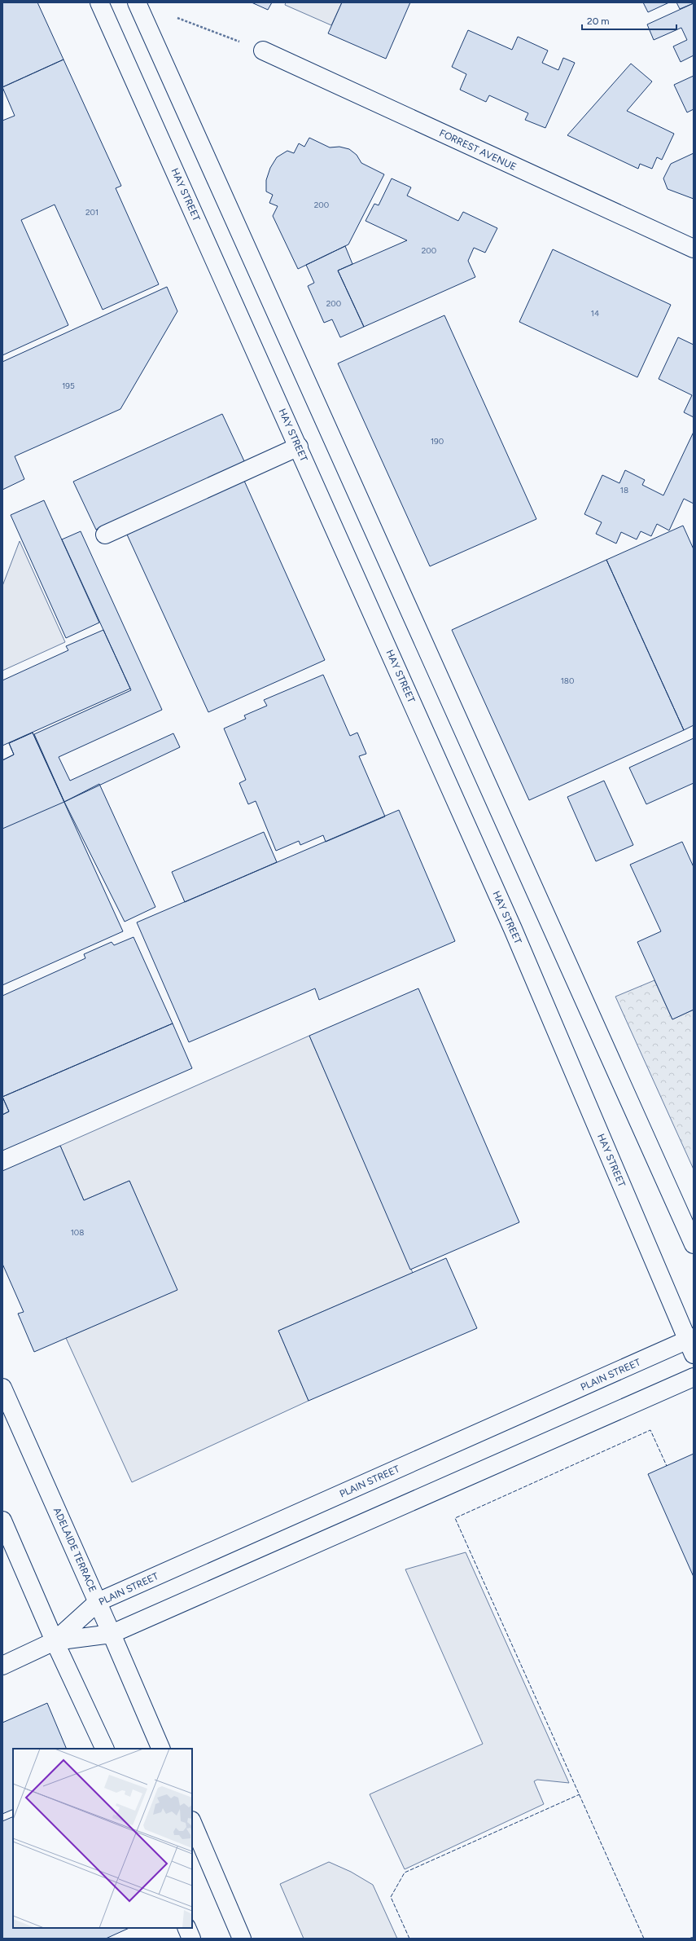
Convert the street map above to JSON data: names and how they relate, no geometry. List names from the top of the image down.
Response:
{
  "streets": {
    "main road": [
      "FORREST AVENUE",
      "HAY STREET",
      "PLAIN STREET",
      "ADELAIDE TERRACE"
    ]
  },
  "crossings": [
    ["HAY STREET", "PLAIN STREET"],
    ["PLAIN STREET", "ADELAIDE TERRACE"]
  ],
  "house_numbers": [
    "200",
    "201",
    "200",
    "200",
    "14",
    "195",
    "190",
    "18",
    "180",
    "108"
  ],
  "scale_bar": "20 m"
}
